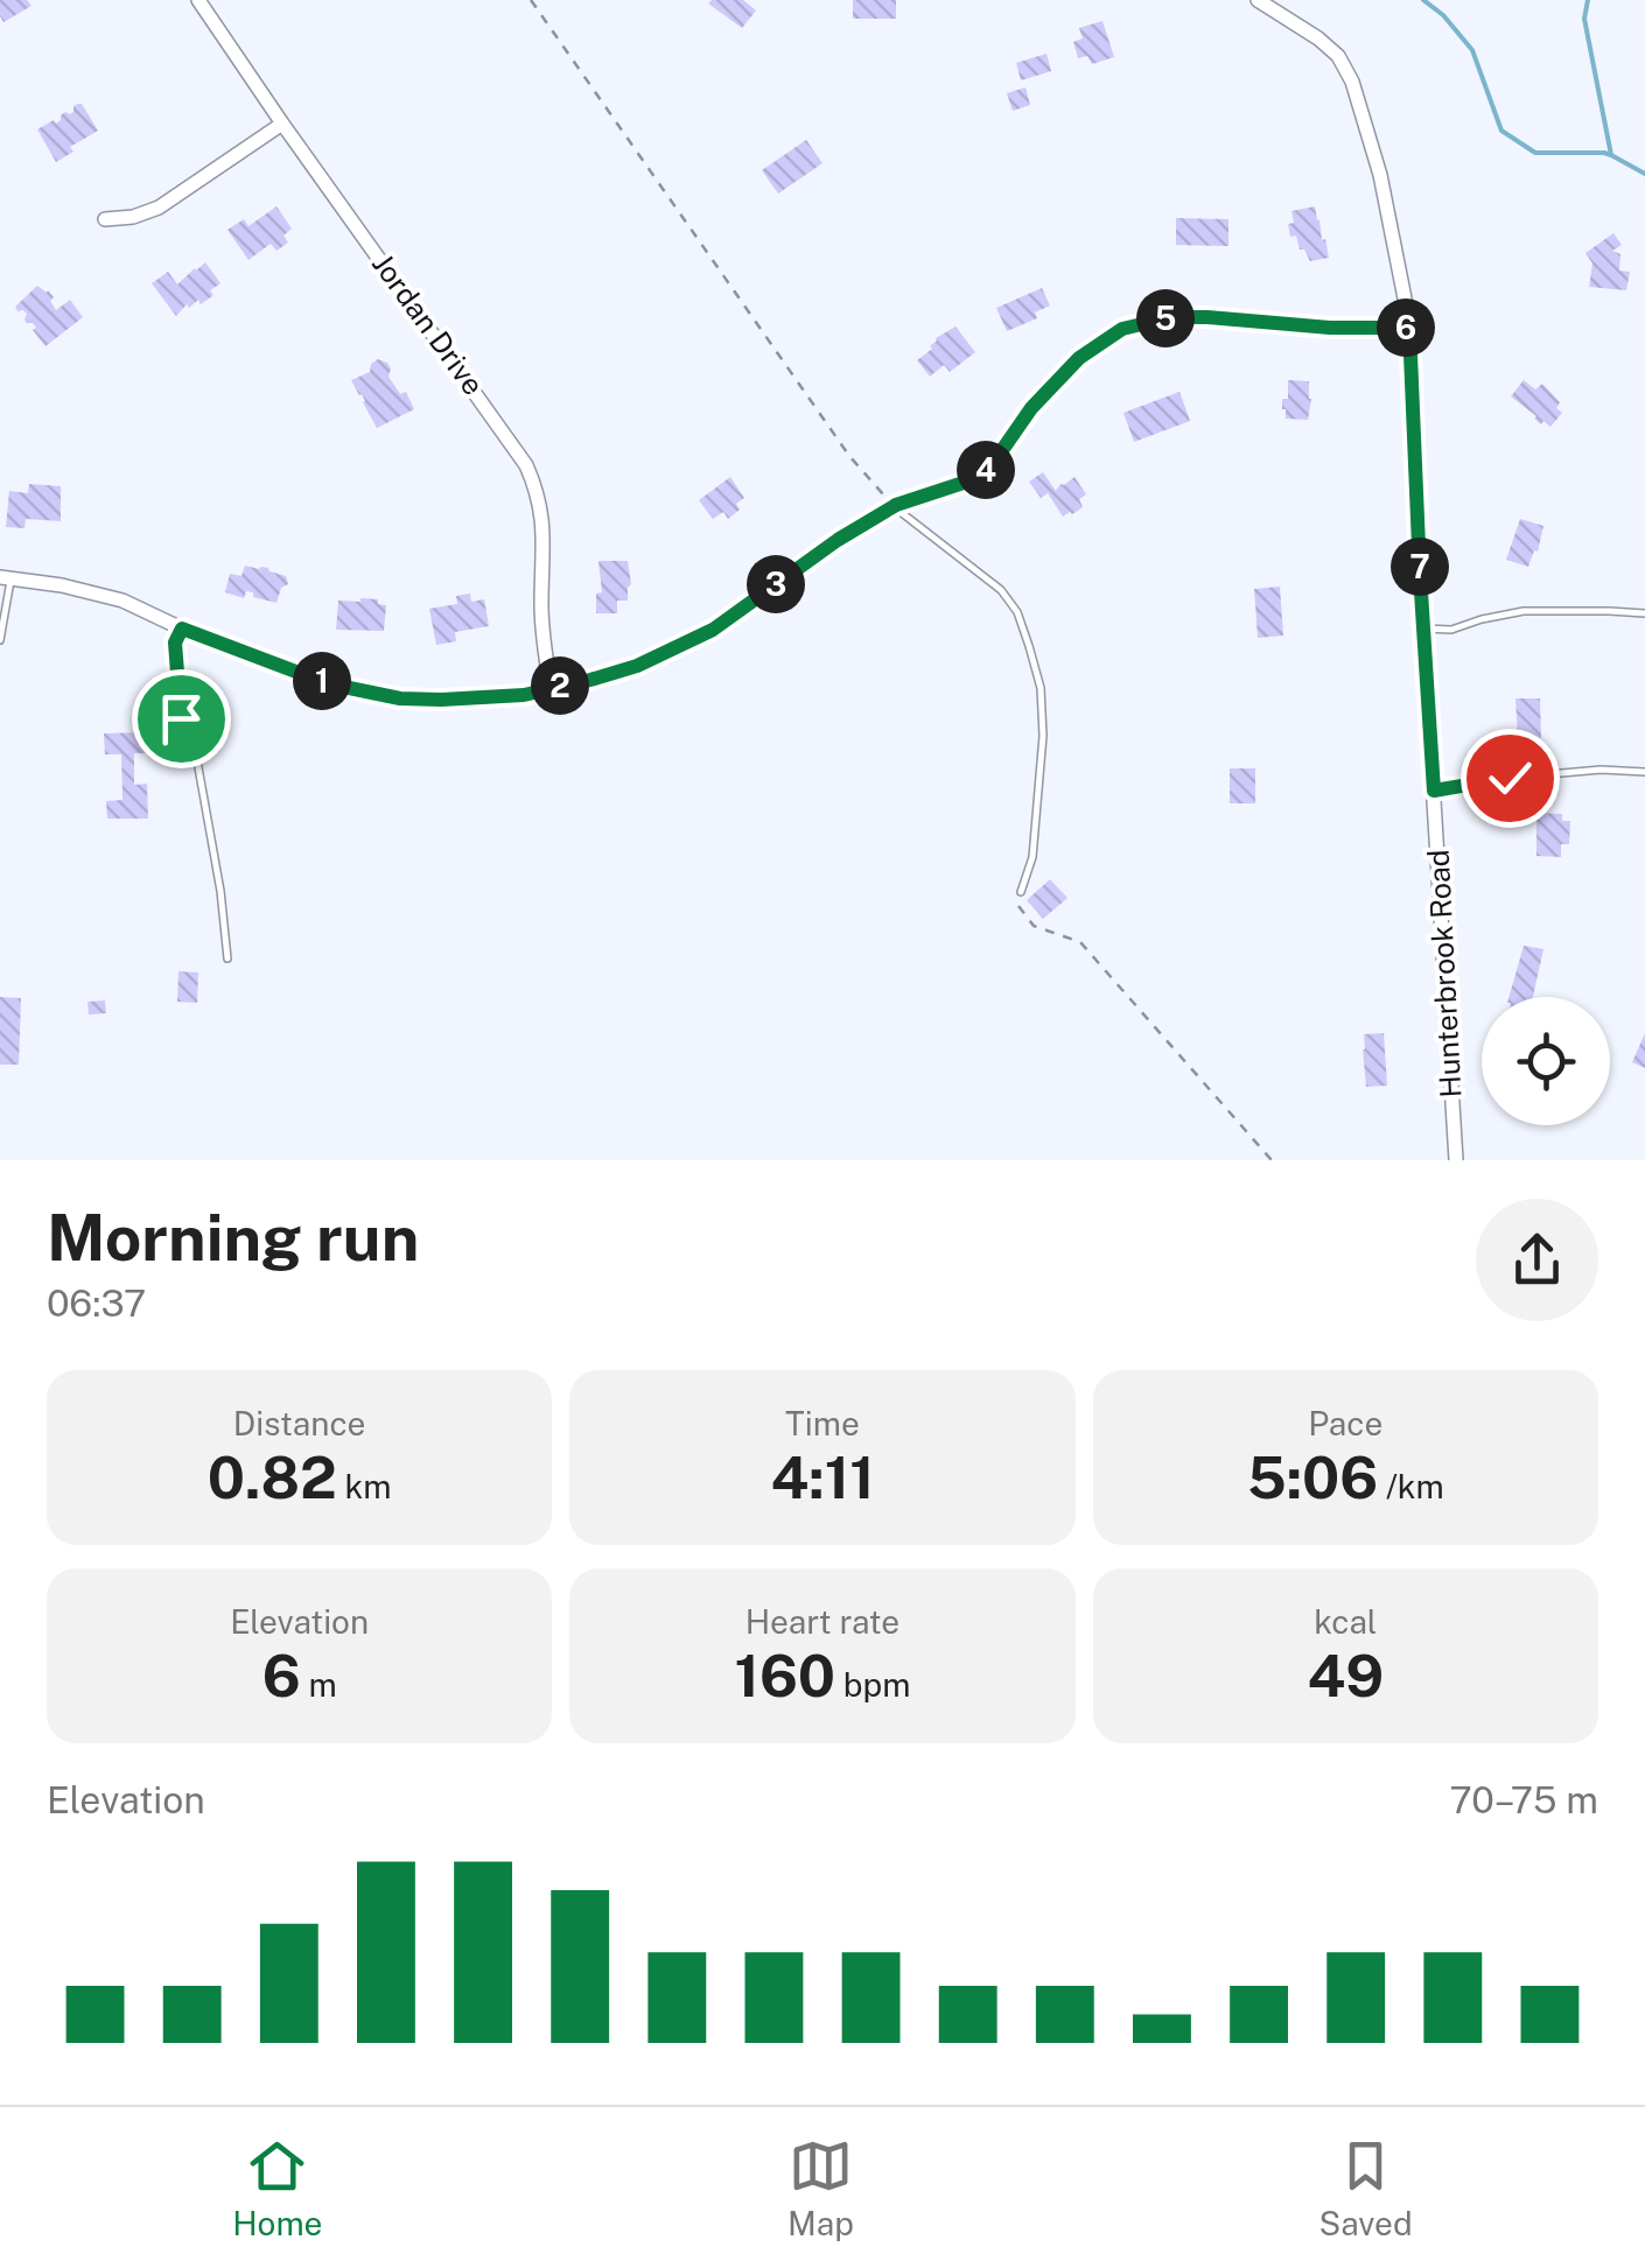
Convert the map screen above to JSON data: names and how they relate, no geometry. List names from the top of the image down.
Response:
{
  "streets": {
    "street": ["Jordan Drive", "Hunterbrook Road"]
  },
  "page": {
    "pins": [
      "5",
      "6",
      "4",
      "7",
      "3",
      "1",
      "2"
    ],
    "heading": ["Morning run", "06:37"],
    "stats": [
      ["Distance", "0.82 km"],
      ["Time", "4:11"],
      ["Pace", "5:06 /km"],
      ["Elevation", "6 m"],
      ["Heart rate", "160 bpm"],
      ["kcal", "49"]
    ],
    "chart": ["Elevation", "70–75 m"],
    "tabs": ["Home", "Map", "Saved"]
  }
}
